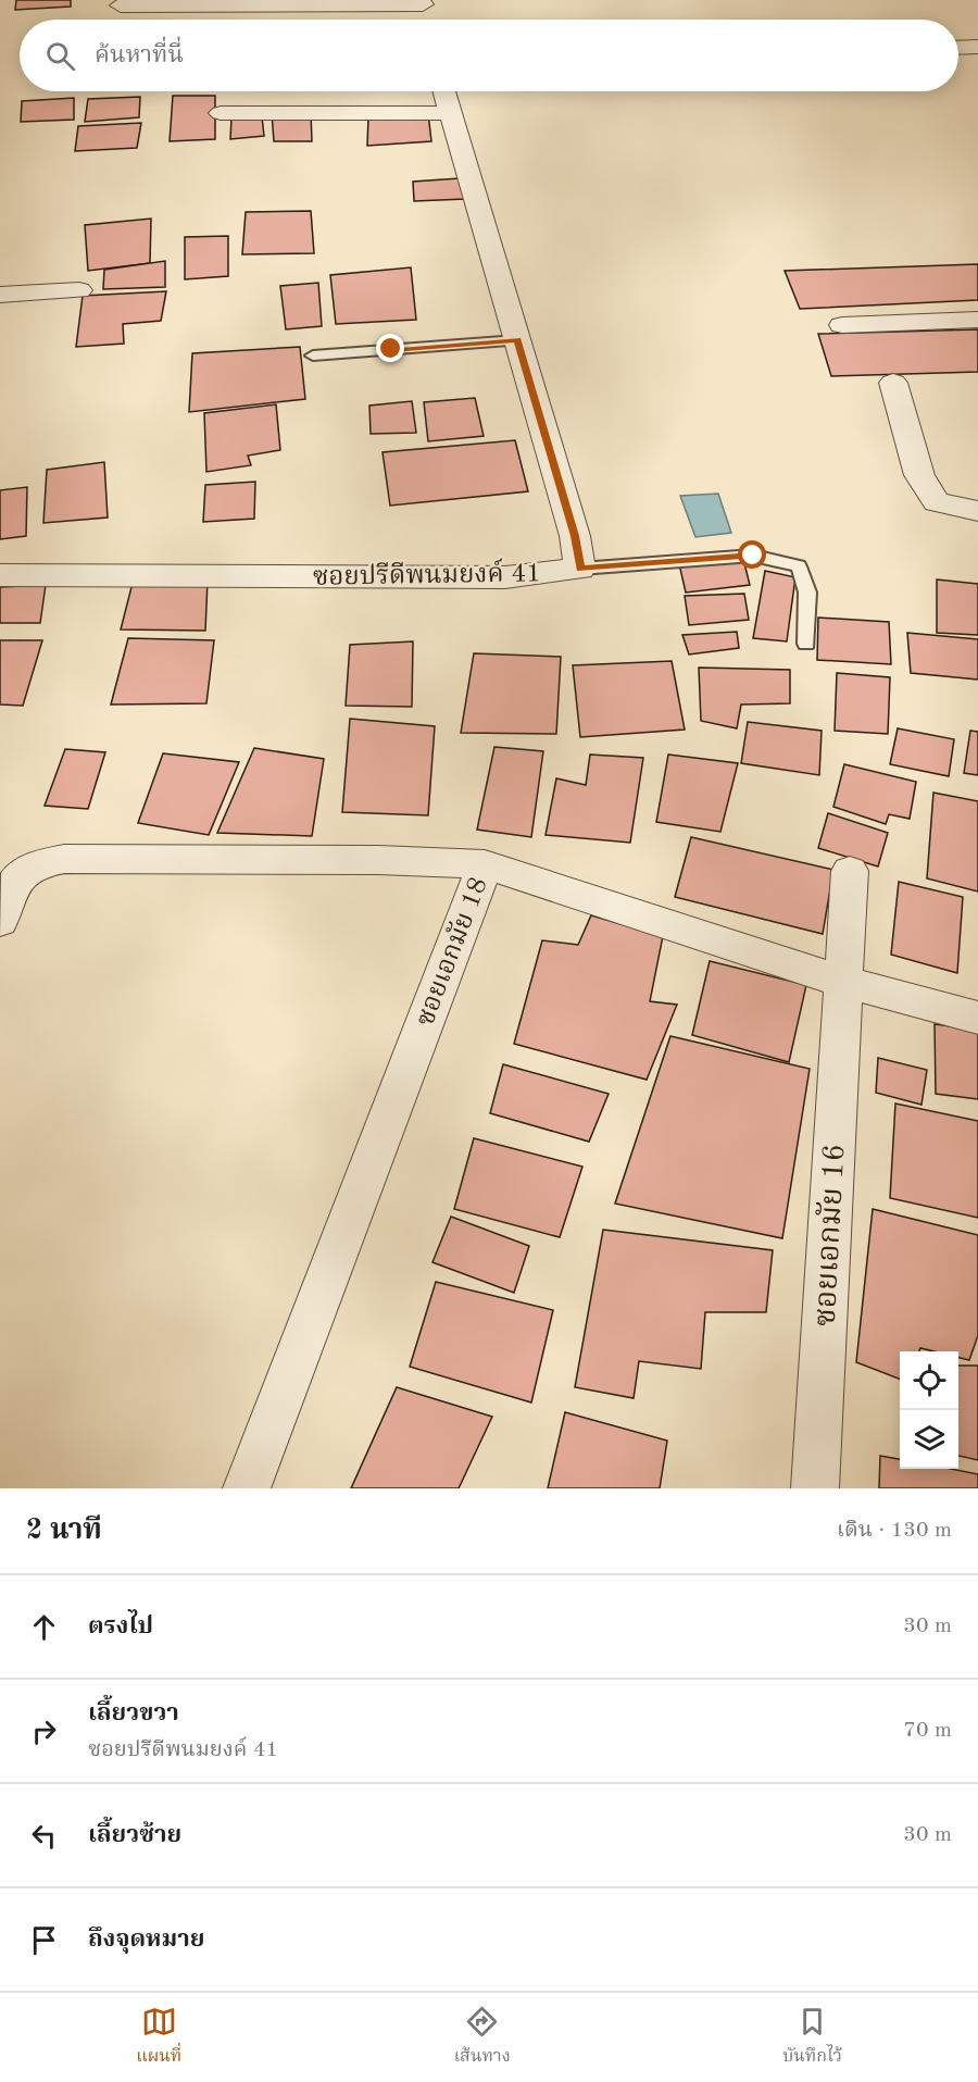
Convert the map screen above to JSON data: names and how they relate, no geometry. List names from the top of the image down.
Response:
{
  "streets": {
    "street": ["ซอยปรีดีพนมยงค์ 41", "ซอยเอกมัย 18", "ซอยเอกมัย 16"]
  },
  "page": {
    "search": "ค้นหาที่นี่",
    "heading": ["2 นาที", "เดิน · 130 m"],
    "list": [
      ["ตรงไป", "30 m"],
      ["เลี้ยวขวา", "ซอยปรีดีพนมยงค์ 41", "70 m"],
      ["เลี้ยวซ้าย", "30 m"],
      "ถึงจุดหมาย"
    ],
    "nav": ["แผนที่", "เส้นทาง", "บันทึกไว้"]
  }
}
